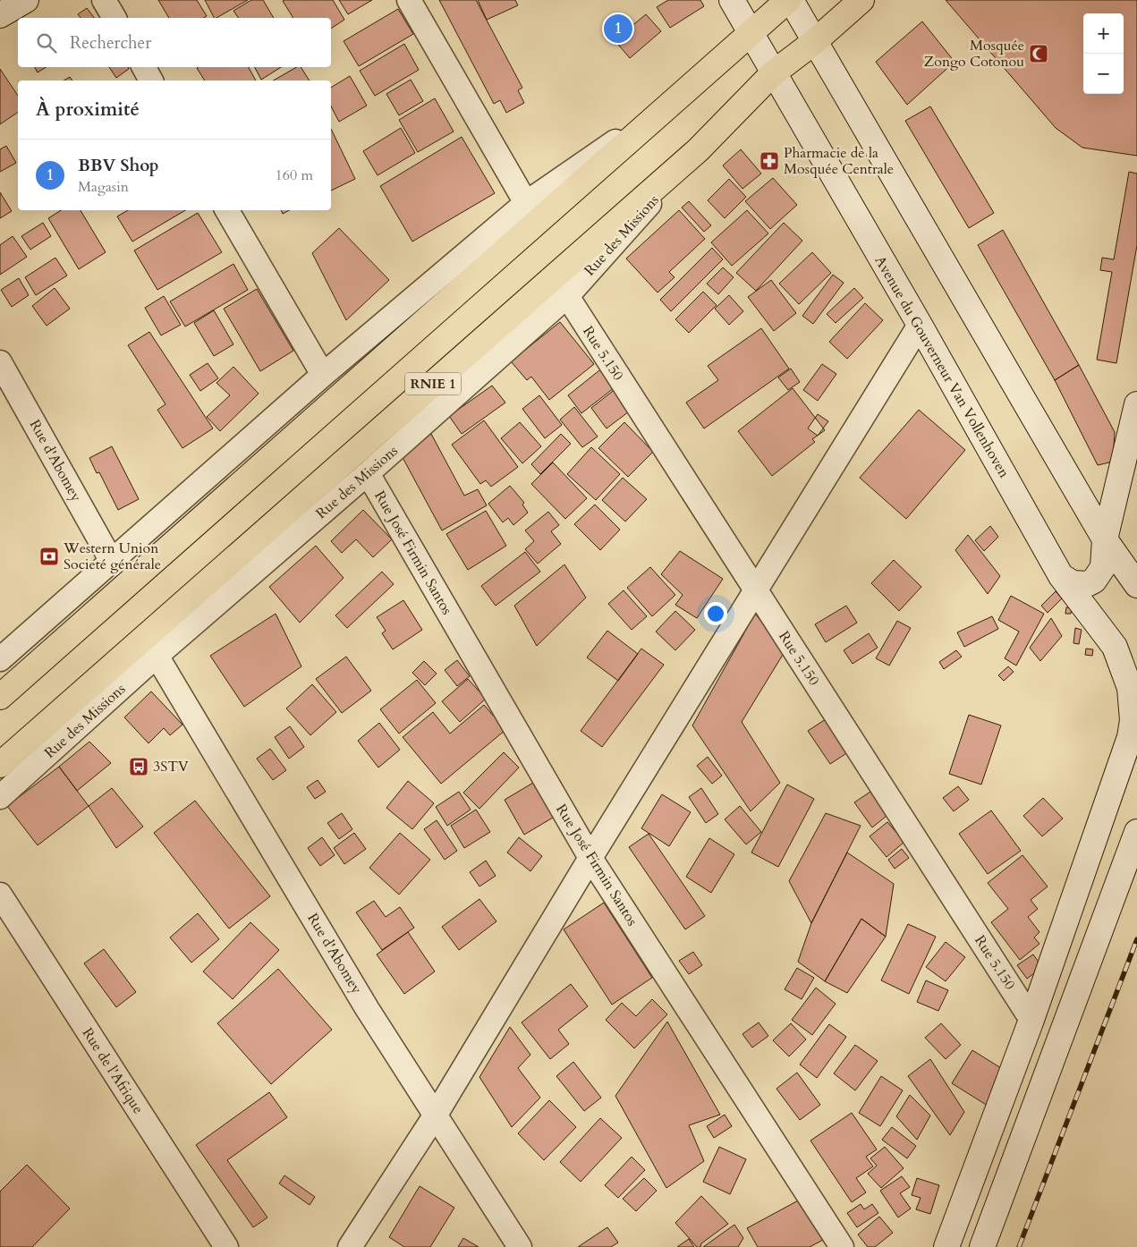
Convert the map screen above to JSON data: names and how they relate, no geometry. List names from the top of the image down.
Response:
{
  "streets": {
    "highway": ["Rue des Missions", "RNIE 1"],
    "main road": ["Avenue du Gouverneur Van Vollenhoven"],
    "street": [
      "Rue 5.150",
      "Rue d'Abomey",
      "Rue José Firmin Santos",
      "Rue de l'Afrique"
    ]
  },
  "crossings": [
    ["Rue des Missions", "Rue 5.150"],
    ["Rue des Missions", "Avenue du Gouverneur Van Vollenhoven"],
    ["Rue des Missions", "Rue d'Abomey"],
    ["Rue des Missions", "Rue José Firmin Santos"],
    ["Rue 5.150", "Avenue du Gouverneur Van Vollenhoven"]
  ],
  "places": {
    "mosque": ["Mosquée Zongo Cotonou"],
    "pharmacy": ["Pharmacie de la Mosquée Centrale"],
    "bank": ["Western Union Societé générale"],
    "bus stop": ["3STV"]
  },
  "page": {
    "pins": "1",
    "map_buttons": ["+", "−"],
    "search": "Rechercher",
    "heading": "À proximité",
    "list": [
      {
        "mark": "1",
        "name": "BBV Shop",
        "note": "Magasin",
        "value": "160 m"
      }
    ]
  }
}
